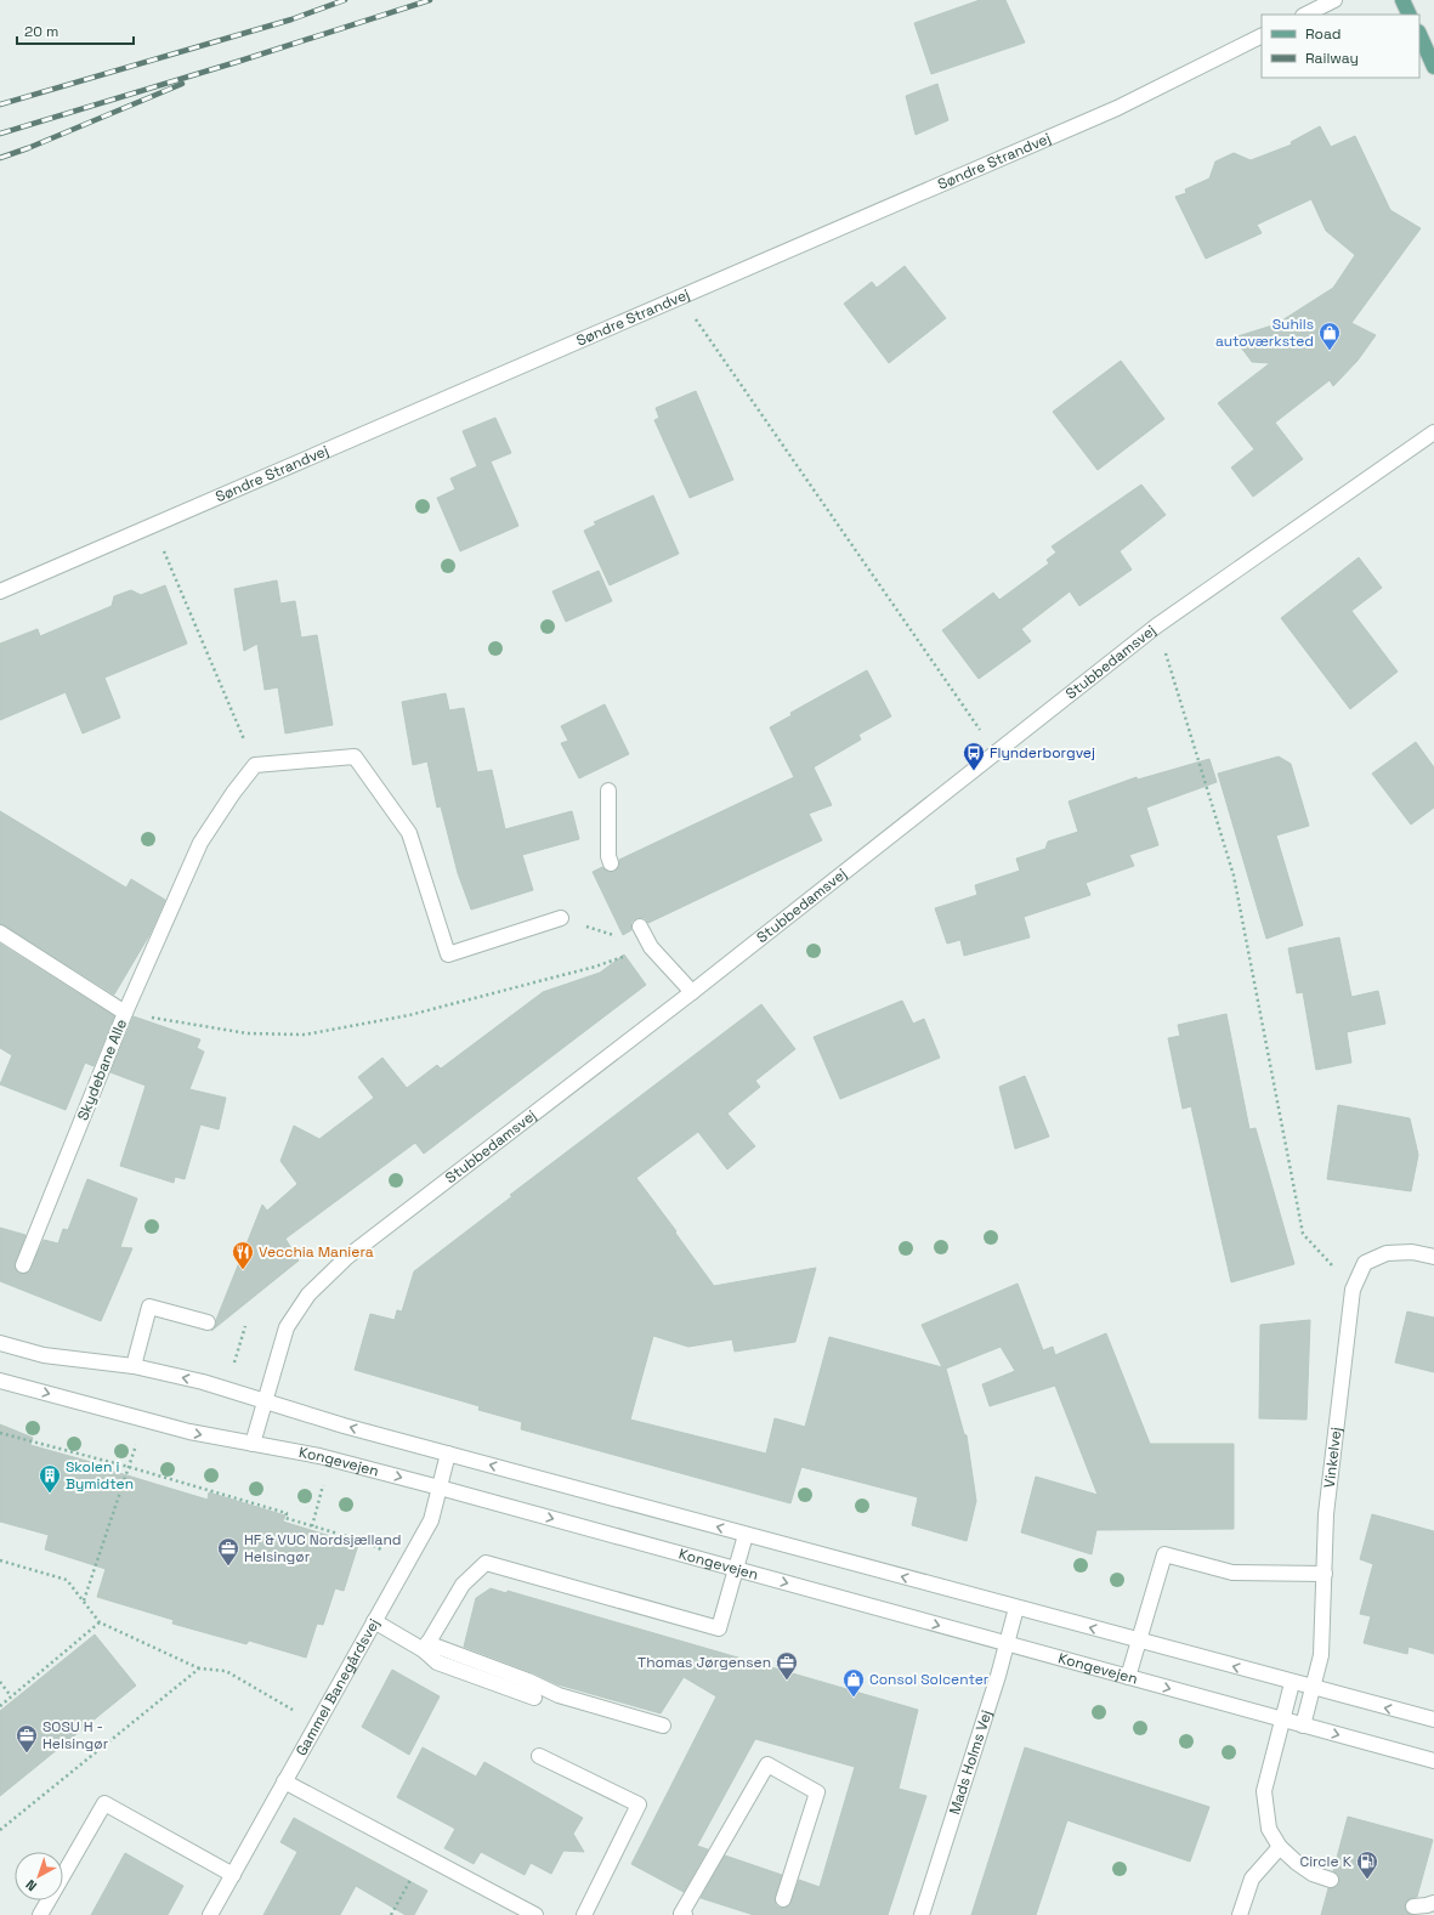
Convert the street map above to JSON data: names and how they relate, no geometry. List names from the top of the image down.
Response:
{
  "streets": {
    "street": [
      "Søndre Strandvej",
      "Stubbedamsvej",
      "Skydebane Alle",
      "Vinkelvej",
      "Kongevejen",
      "Gammel Banegårdsvej",
      "Mads Holms Vej"
    ]
  },
  "crossings": [
    ["Stubbedamsvej", "Kongevejen"],
    ["Vinkelvej", "Kongevejen"],
    ["Kongevejen", "Gammel Banegårdsvej"],
    ["Kongevejen", "Mads Holms Vej"]
  ],
  "places": {
    "shop": ["Suhils autoværksted", "Consol Solcenter"],
    "bus stop": ["Flynderborgvej"],
    "restaurant": ["Vecchia Maniera"],
    "building": ["Skolen i Bymidten"],
    "office": ["HF & VUC Nordsjælland Helsingør", "Thomas Jørgensen", "SOSU H - Helsingør"],
    "fuel station": ["Circle K"]
  },
  "legend": ["Road", "Railway"],
  "scale_bar": "20 m",
  "north": "bottom left"
}
